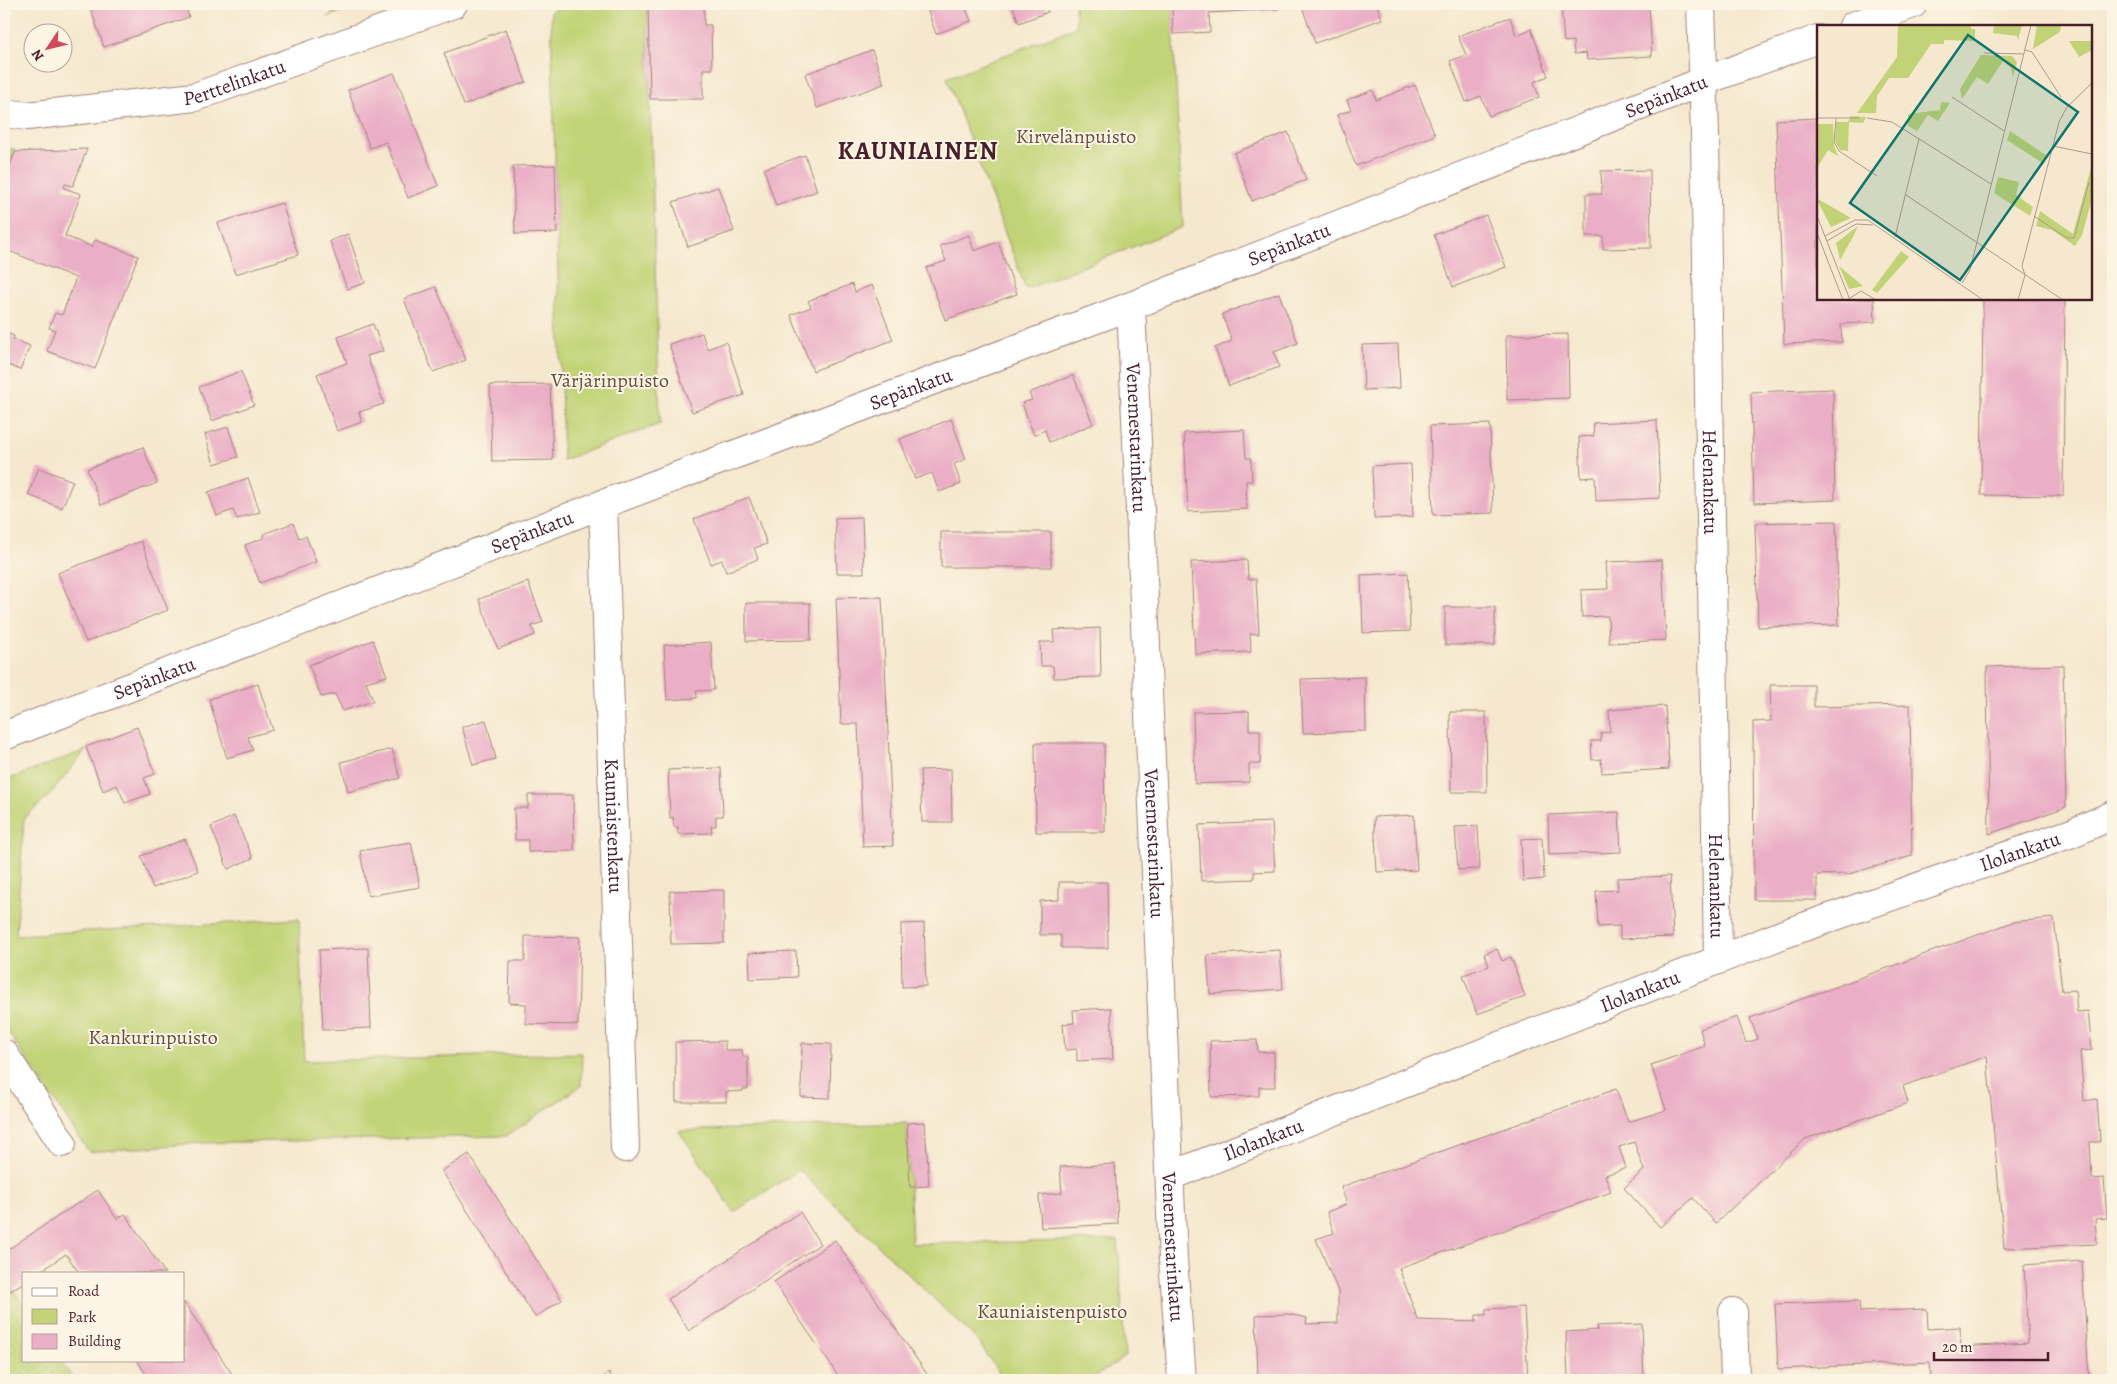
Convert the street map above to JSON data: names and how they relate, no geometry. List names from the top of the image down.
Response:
{
  "streets": {
    "street": [
      "Perttelinkatu",
      "Sepänkatu",
      "Venemestarinkatu",
      "Helenankatu",
      "Kauniaistenkatu",
      "Ilolankatu"
    ]
  },
  "crossings": [
    ["Sepänkatu", "Venemestarinkatu"],
    ["Sepänkatu", "Helenankatu"],
    ["Sepänkatu", "Kauniaistenkatu"],
    ["Venemestarinkatu", "Ilolankatu"],
    ["Helenankatu", "Ilolankatu"]
  ],
  "districts": ["KAUNIAINEN"],
  "parks": [
    "Kirvelänpuisto",
    "Värjärinpuisto",
    "Kankurinpuisto",
    "Kauniaistenpuisto"
  ],
  "legend": ["Road", "Park", "Building"],
  "scale_bar": "20 m",
  "north": "bottom left"
}
